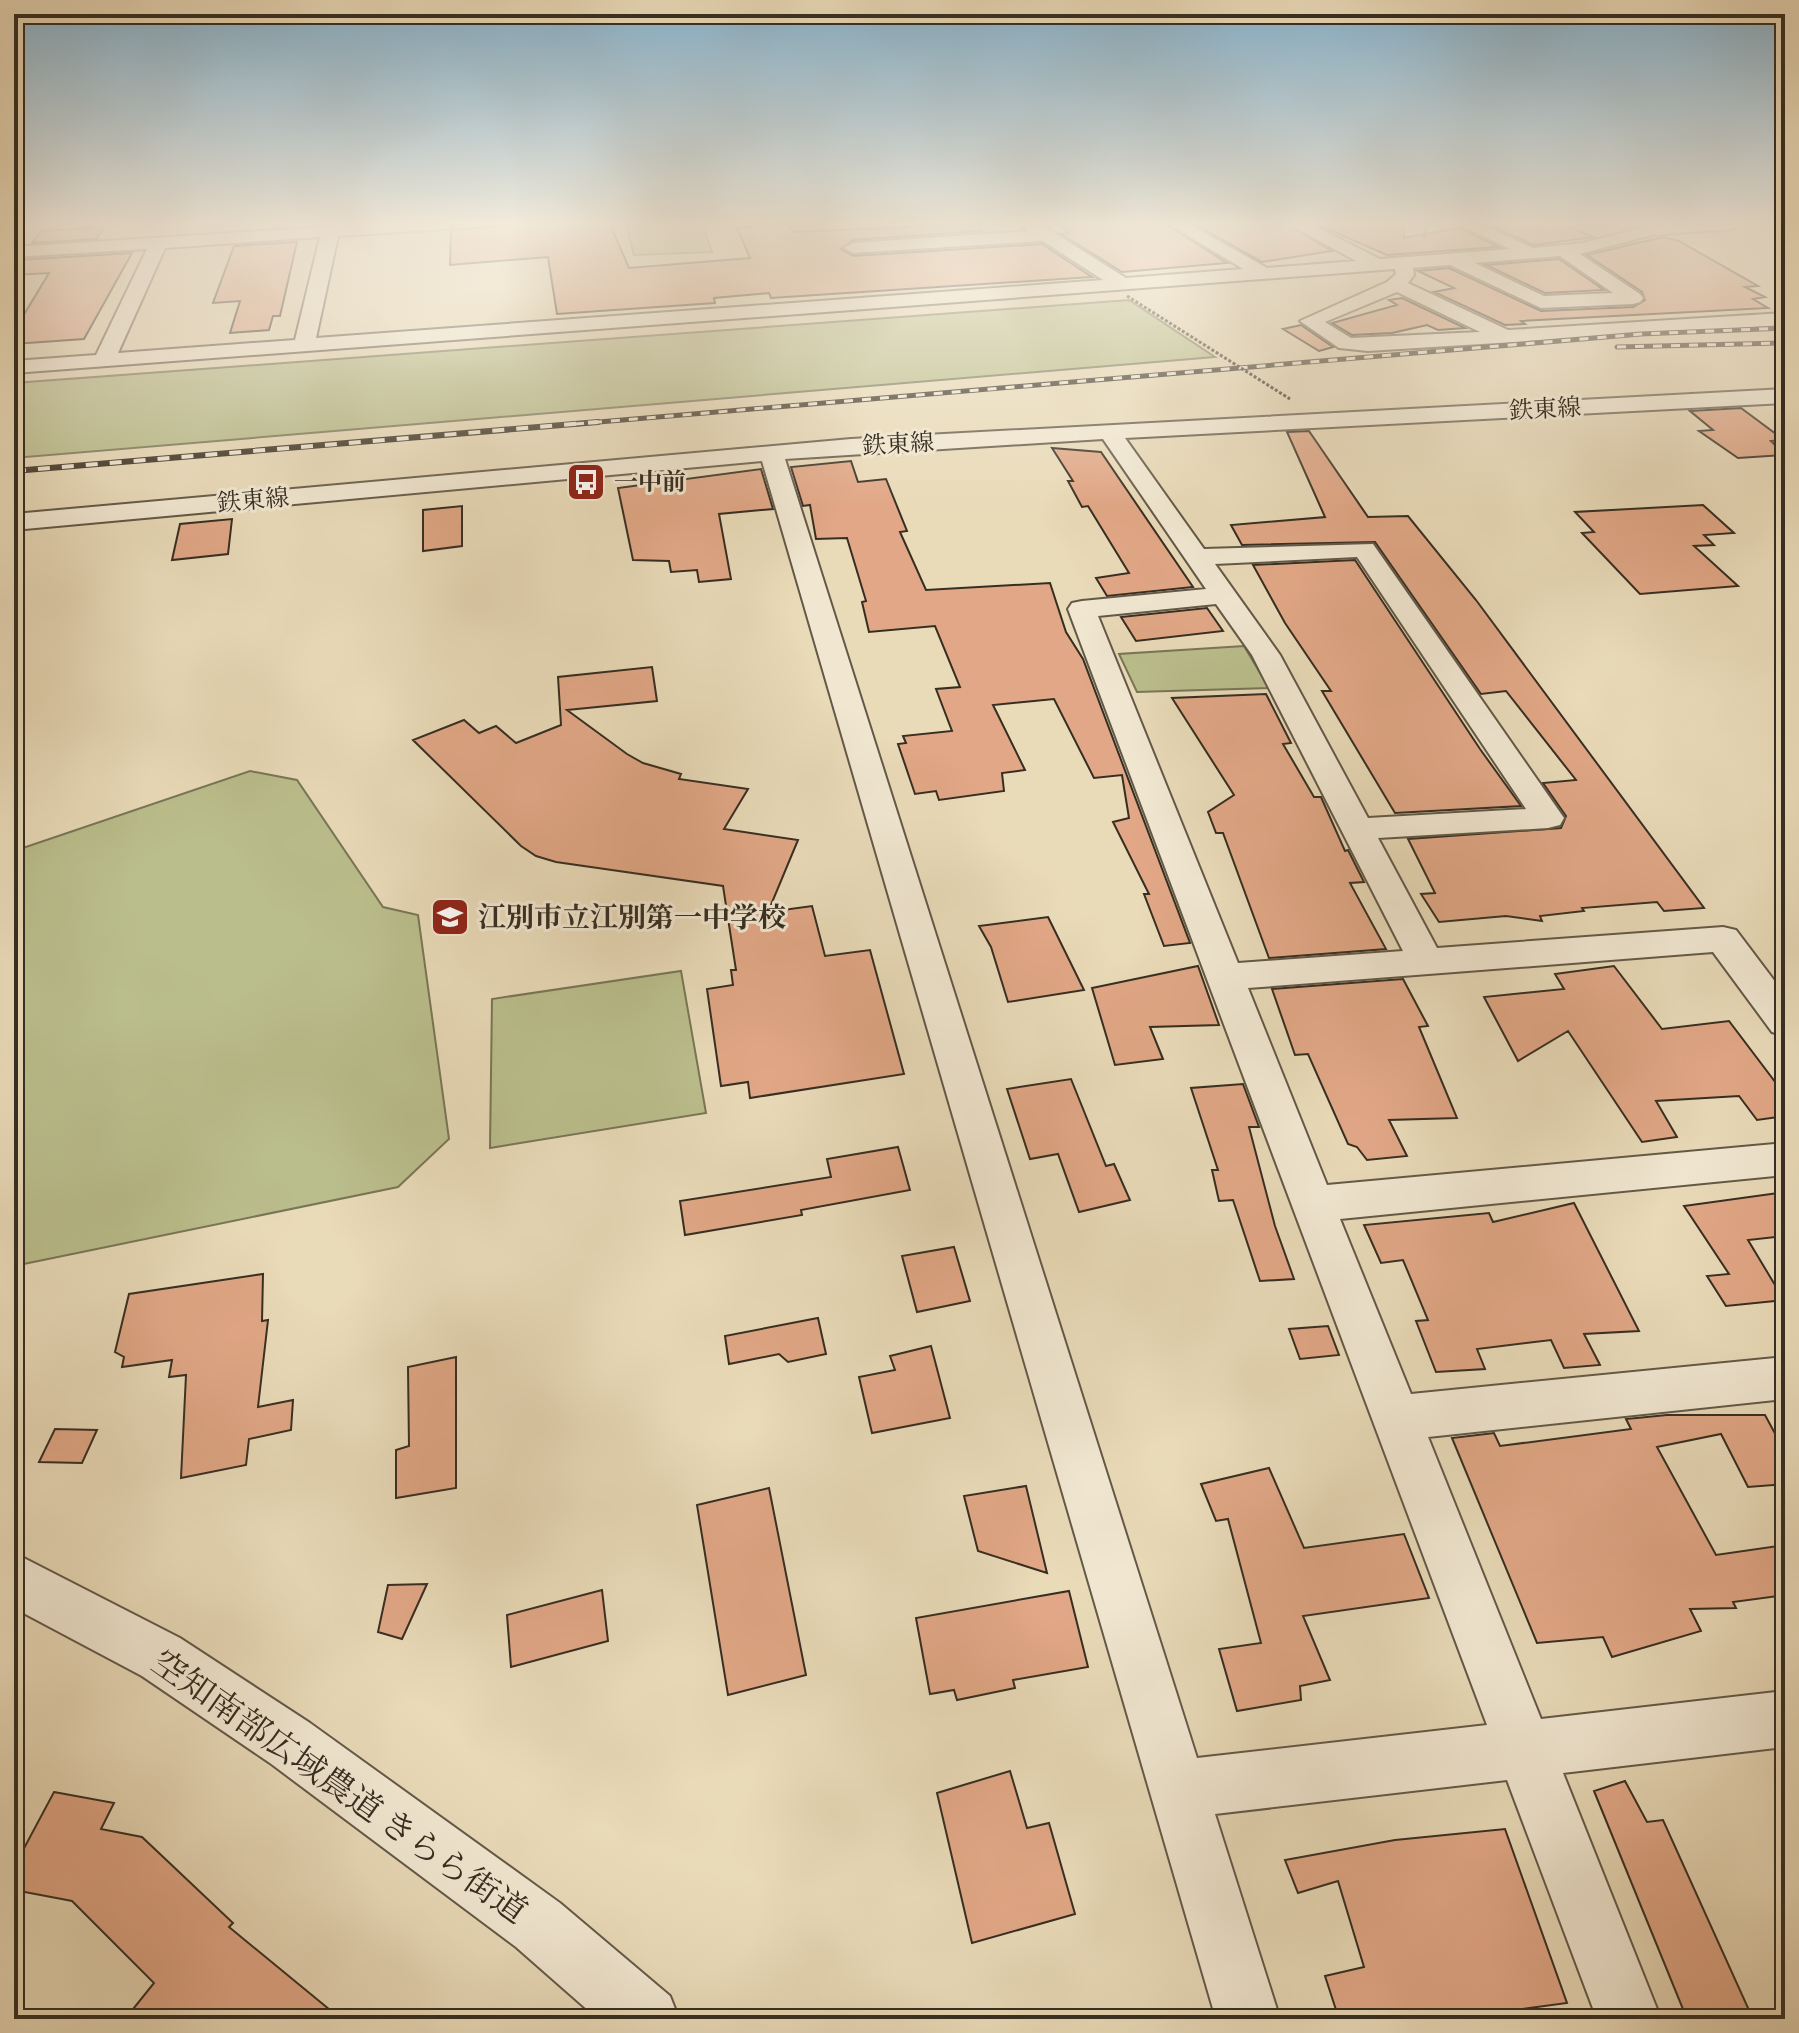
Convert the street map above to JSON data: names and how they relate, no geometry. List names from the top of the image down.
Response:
{
  "streets": {
    "street": ["鉄東線", "空知南部広域農道 きらら街道"]
  },
  "places": {
    "bus stop": ["一中前"],
    "school or university": ["江別市立江別第一中学校"]
  }
}
